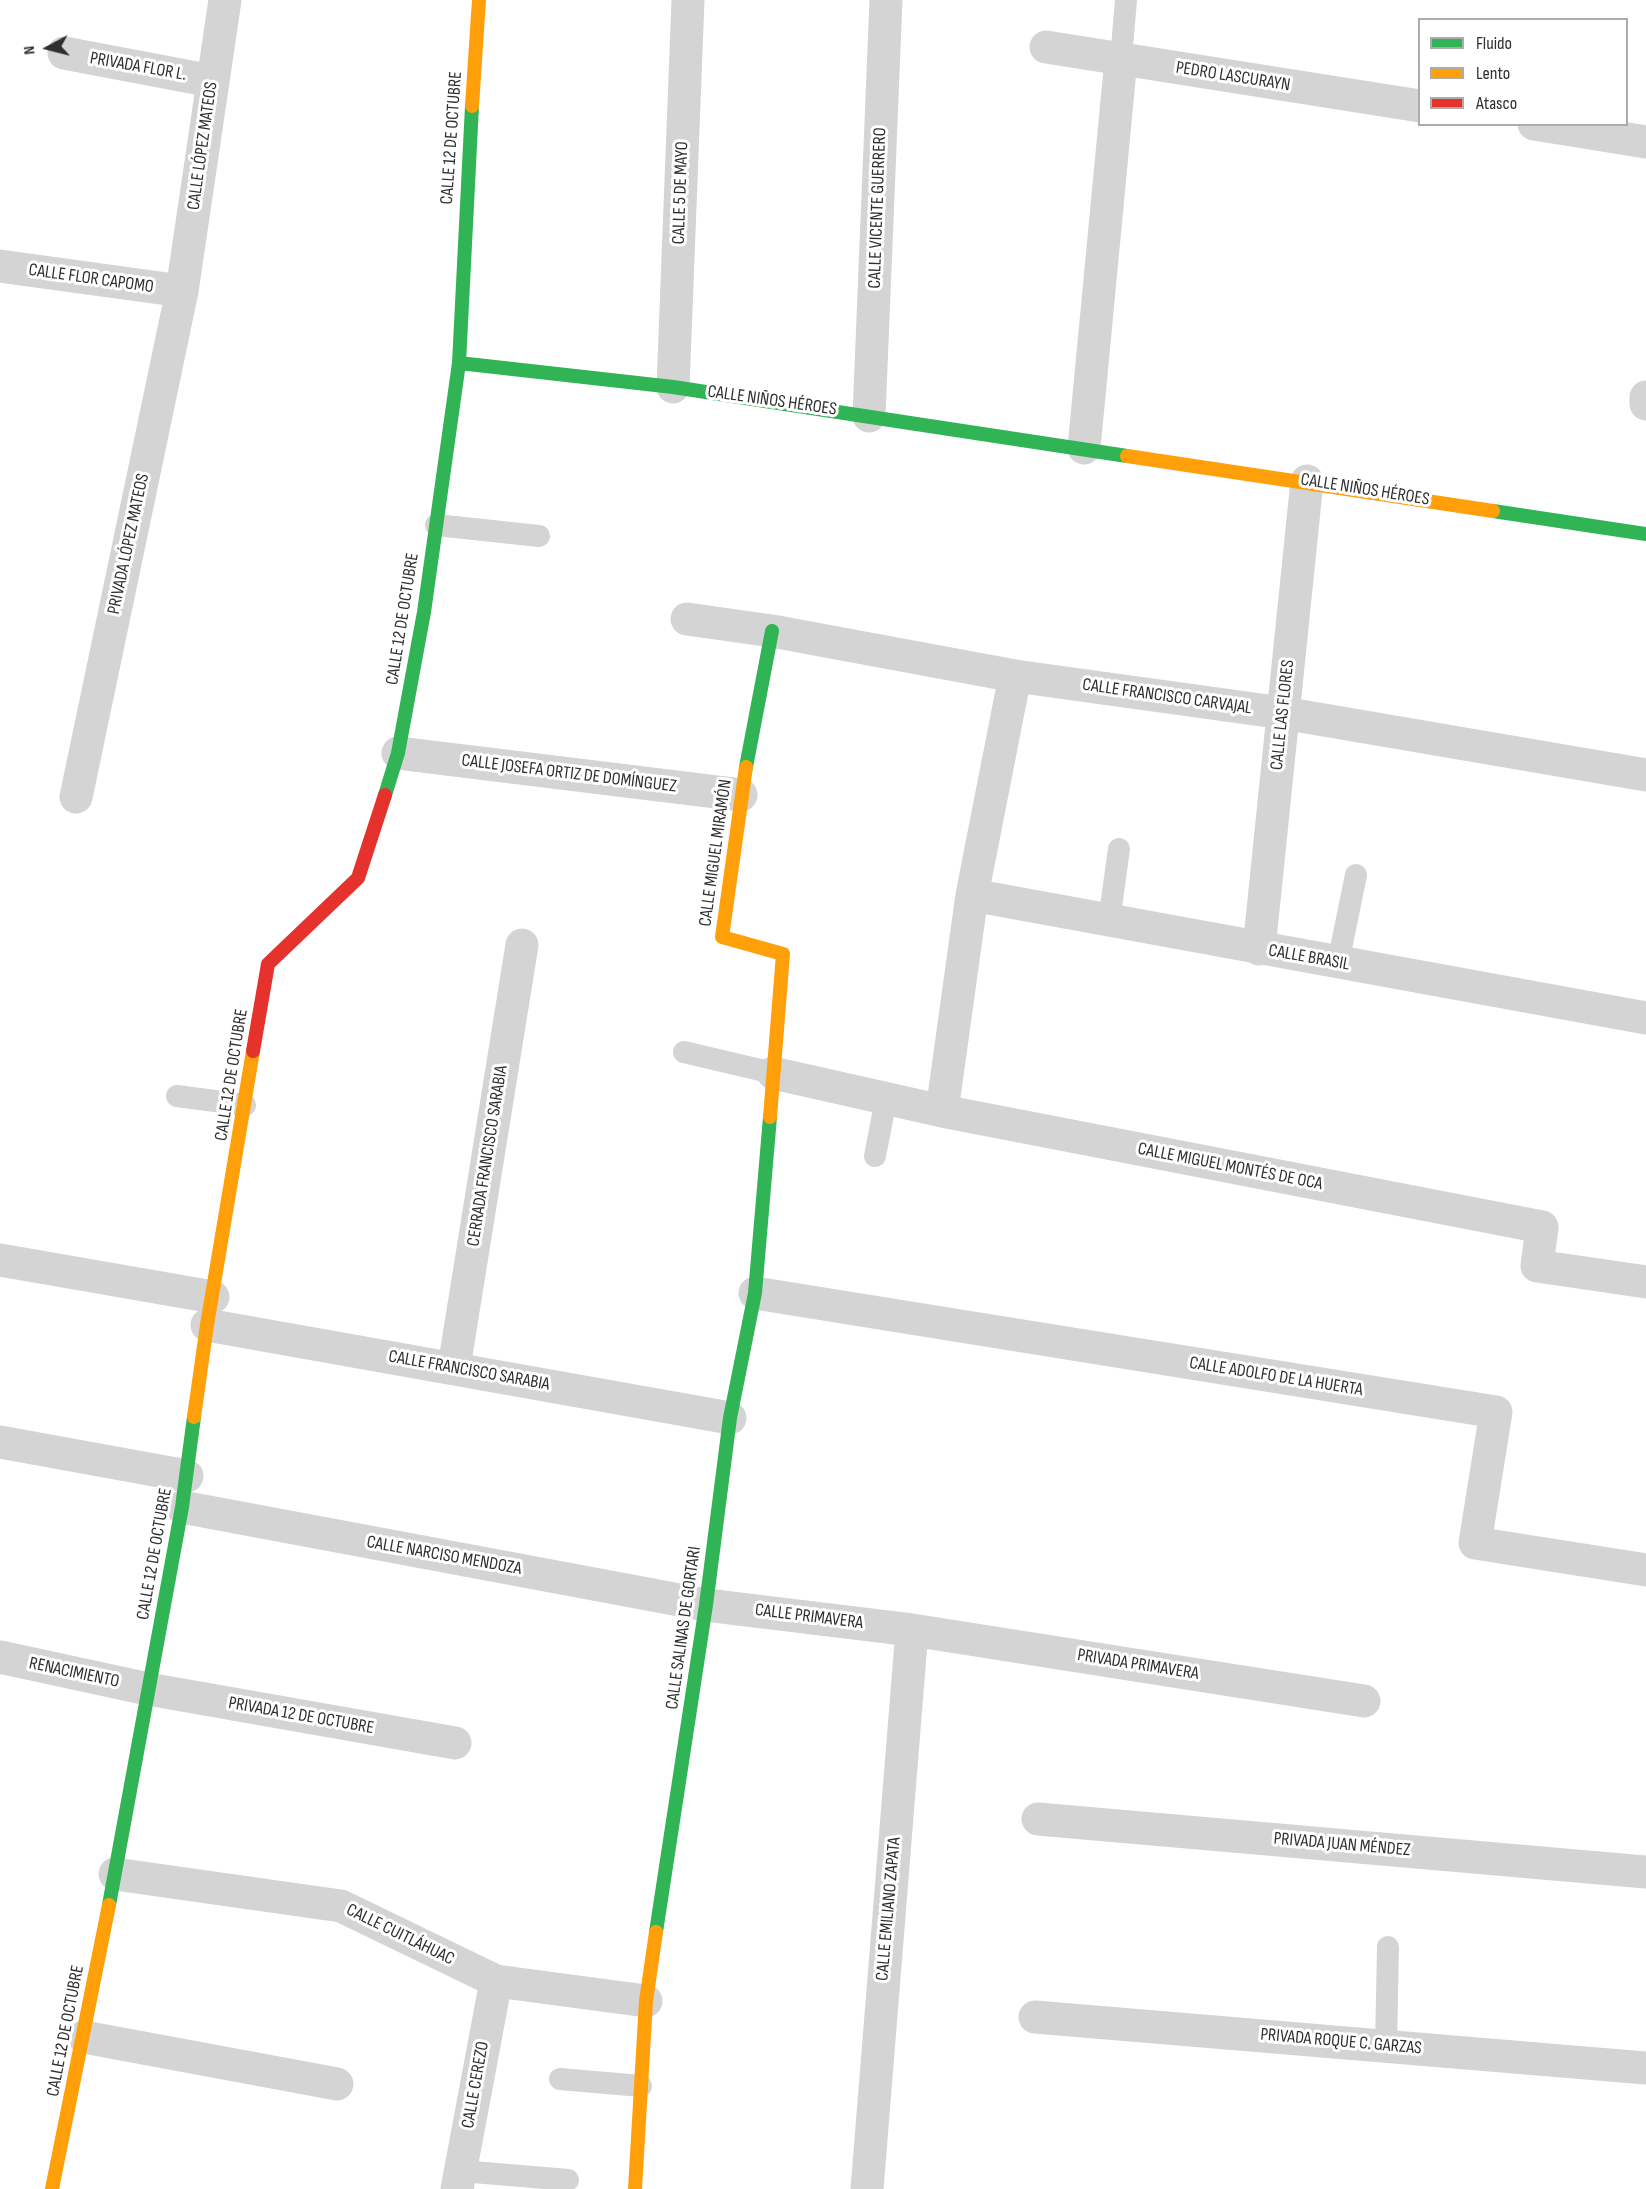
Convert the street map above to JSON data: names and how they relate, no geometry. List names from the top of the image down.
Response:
{
  "streets": {
    "street": [
      "PRIVADA FLOR L.",
      "PEDRO LASCURAYN",
      "CALLE 12 DE OCTUBRE",
      "CALLE LÓPEZ MATEOS",
      "CALLE 5 DE MAYO",
      "CALLE VICENTE GUERRERO",
      "CALLE FLOR CAPOMO",
      "CALLE NIÑOS HÉROES",
      "PRIVADA LÓPEZ MATEOS",
      "CALLE FRANCISCO CARVAJAL",
      "CALLE LAS FLORES",
      "CALLE JOSEFA ORTIZ DE DOMÍNGUEZ",
      "CALLE MIGUEL MIRAMÓN",
      "CALLE BRASIL",
      "CERRADA FRANCISCO SARABIA",
      "CALLE MIGUEL MONTÉS DE OCA",
      "CALLE FRANCISCO SARABIA",
      "CALLE ADOLFO DE LA HUERTA",
      "CALLE NARCISO MENDOZA",
      "CALLE PRIMAVERA",
      "CALLE SALINAS DE GORTARI",
      "PRIVADA PRIMAVERA",
      "RENACIMIENTO",
      "PRIVADA 12 DE OCTUBRE",
      "PRIVADA JUAN MÉNDEZ",
      "CALLE EMILIANO ZAPATA",
      "CALLE CUITLÁHUAC",
      "PRIVADA ROQUE C. GARZAS",
      "CALLE CEREZO"
    ]
  },
  "crossings": [
    ["PRIVADA FLOR L.", "CALLE LÓPEZ MATEOS"],
    ["CALLE 12 DE OCTUBRE", "CALLE NIÑOS HÉROES"],
    ["CALLE 12 DE OCTUBRE", "CALLE JOSEFA ORTIZ DE DOMÍNGUEZ"],
    ["CALLE 12 DE OCTUBRE", "CALLE FRANCISCO SARABIA"],
    ["CALLE 12 DE OCTUBRE", "CALLE NARCISO MENDOZA"],
    ["CALLE 12 DE OCTUBRE", "RENACIMIENTO"],
    ["CALLE 12 DE OCTUBRE", "PRIVADA 12 DE OCTUBRE"],
    ["CALLE 12 DE OCTUBRE", "CALLE CUITLÁHUAC"],
    ["CALLE LÓPEZ MATEOS", "CALLE FLOR CAPOMO"],
    ["CALLE LÓPEZ MATEOS", "PRIVADA LÓPEZ MATEOS"],
    ["CALLE 5 DE MAYO", "CALLE NIÑOS HÉROES"],
    ["CALLE VICENTE GUERRERO", "CALLE NIÑOS HÉROES"],
    ["CALLE FLOR CAPOMO", "PRIVADA LÓPEZ MATEOS"],
    ["CALLE NIÑOS HÉROES", "CALLE LAS FLORES"],
    ["CALLE FRANCISCO CARVAJAL", "CALLE LAS FLORES"],
    ["CALLE FRANCISCO CARVAJAL", "CALLE MIGUEL MIRAMÓN"],
    ["CALLE LAS FLORES", "CALLE BRASIL"],
    ["CALLE JOSEFA ORTIZ DE DOMÍNGUEZ", "CALLE MIGUEL MIRAMÓN"],
    ["CALLE MIGUEL MIRAMÓN", "CALLE MIGUEL MONTÉS DE OCA"],
    ["CALLE MIGUEL MIRAMÓN", "CALLE SALINAS DE GORTARI"],
    ["CERRADA FRANCISCO SARABIA", "CALLE FRANCISCO SARABIA"],
    ["CALLE MIGUEL MONTÉS DE OCA", "CALLE SALINAS DE GORTARI"],
    ["CALLE FRANCISCO SARABIA", "CALLE SALINAS DE GORTARI"],
    ["CALLE ADOLFO DE LA HUERTA", "CALLE SALINAS DE GORTARI"],
    ["CALLE NARCISO MENDOZA", "CALLE PRIMAVERA"],
    ["CALLE NARCISO MENDOZA", "CALLE SALINAS DE GORTARI"],
    ["CALLE PRIMAVERA", "CALLE SALINAS DE GORTARI"],
    ["CALLE PRIMAVERA", "PRIVADA PRIMAVERA"],
    ["CALLE PRIMAVERA", "CALLE EMILIANO ZAPATA"],
    ["CALLE SALINAS DE GORTARI", "CALLE CUITLÁHUAC"],
    ["PRIVADA PRIMAVERA", "CALLE EMILIANO ZAPATA"],
    ["RENACIMIENTO", "PRIVADA 12 DE OCTUBRE"],
    ["CALLE CUITLÁHUAC", "CALLE CEREZO"]
  ],
  "legend": ["Fluido", "Lento", "Atasco"],
  "north": "left"
}
